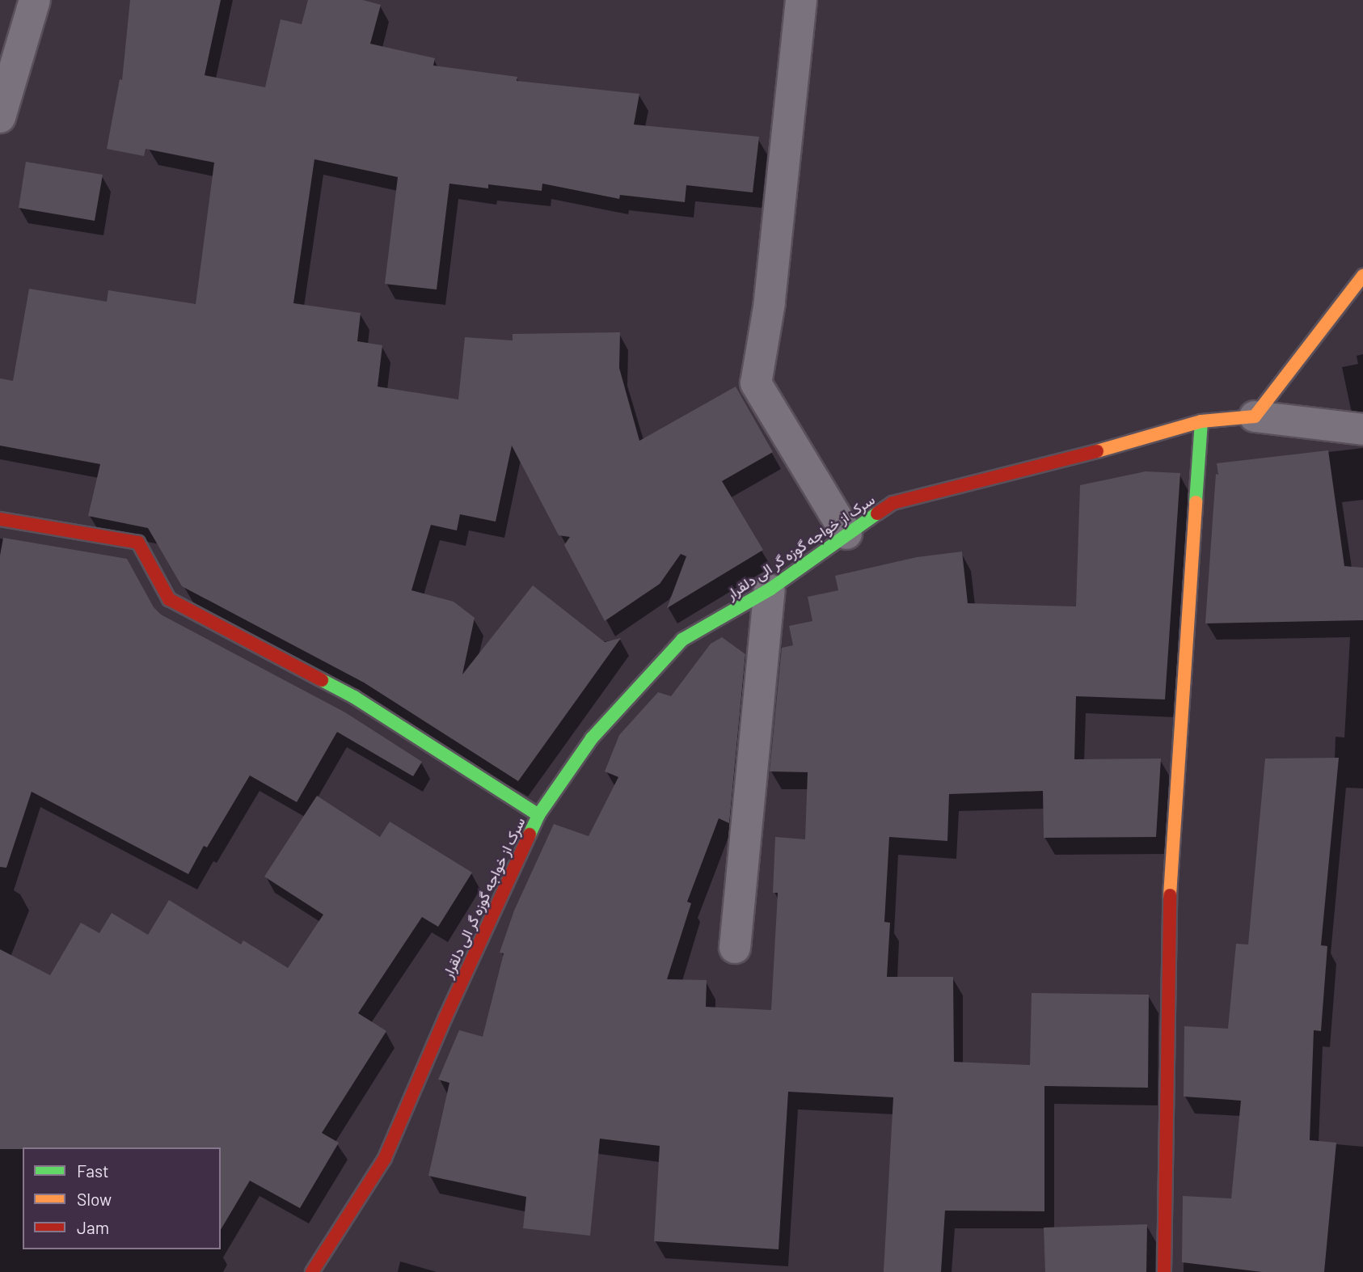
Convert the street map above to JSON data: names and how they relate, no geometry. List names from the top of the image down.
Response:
{
  "streets": {
    "street": ["سرک از خواجه گوزه گر الی دلقرار"]
  },
  "legend": ["Fast", "Slow", "Jam"]
}
